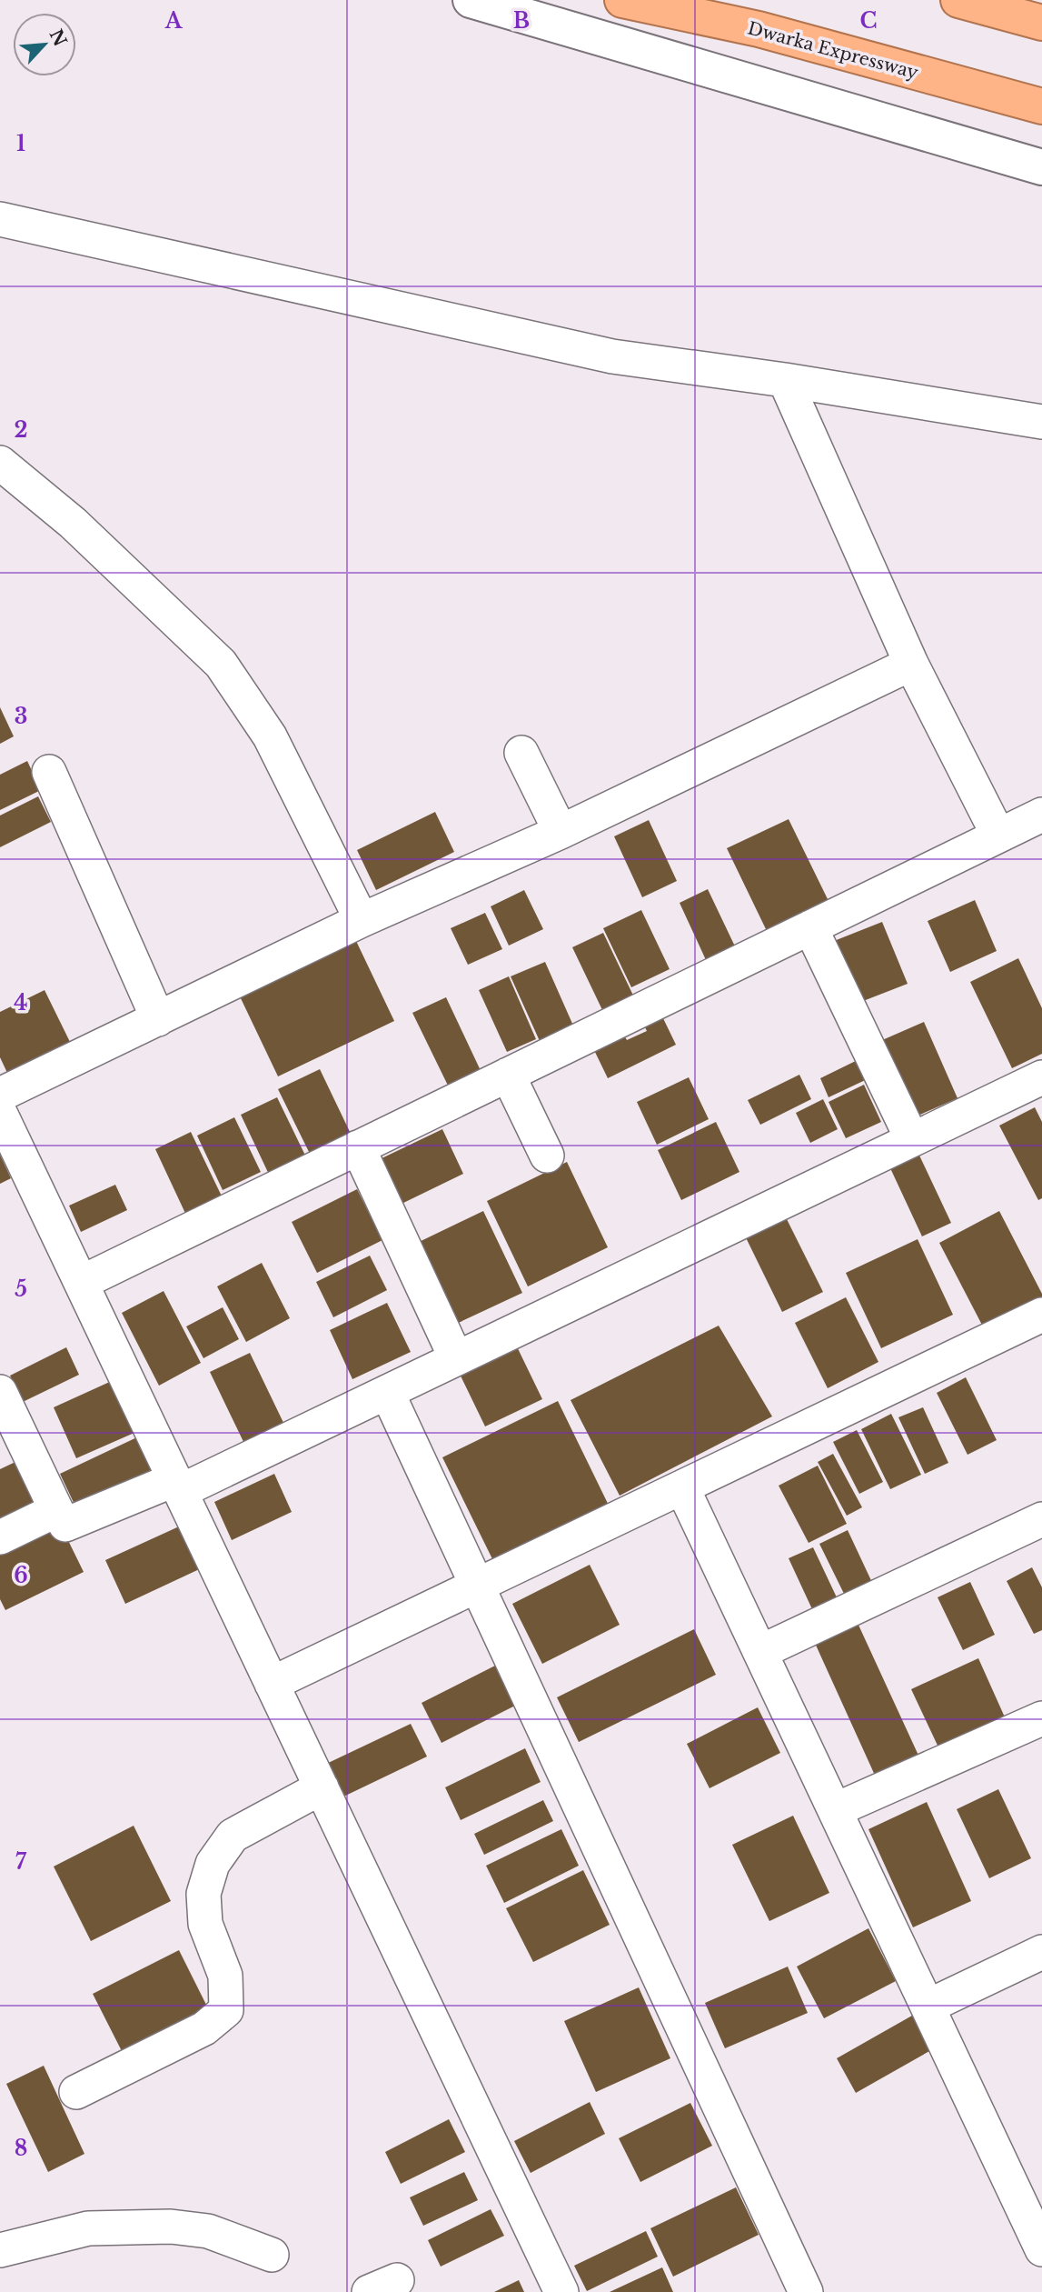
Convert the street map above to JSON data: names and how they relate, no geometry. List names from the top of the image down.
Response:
{
  "streets": {
    "highway": ["Dwarka Expressway"]
  },
  "north": "top right",
  "grid": {
    "columns": ["A", "B", "C"],
    "rows": [
      "1",
      "2",
      "3",
      "4",
      "5",
      "6",
      "7",
      "8"
    ]
  }
}
